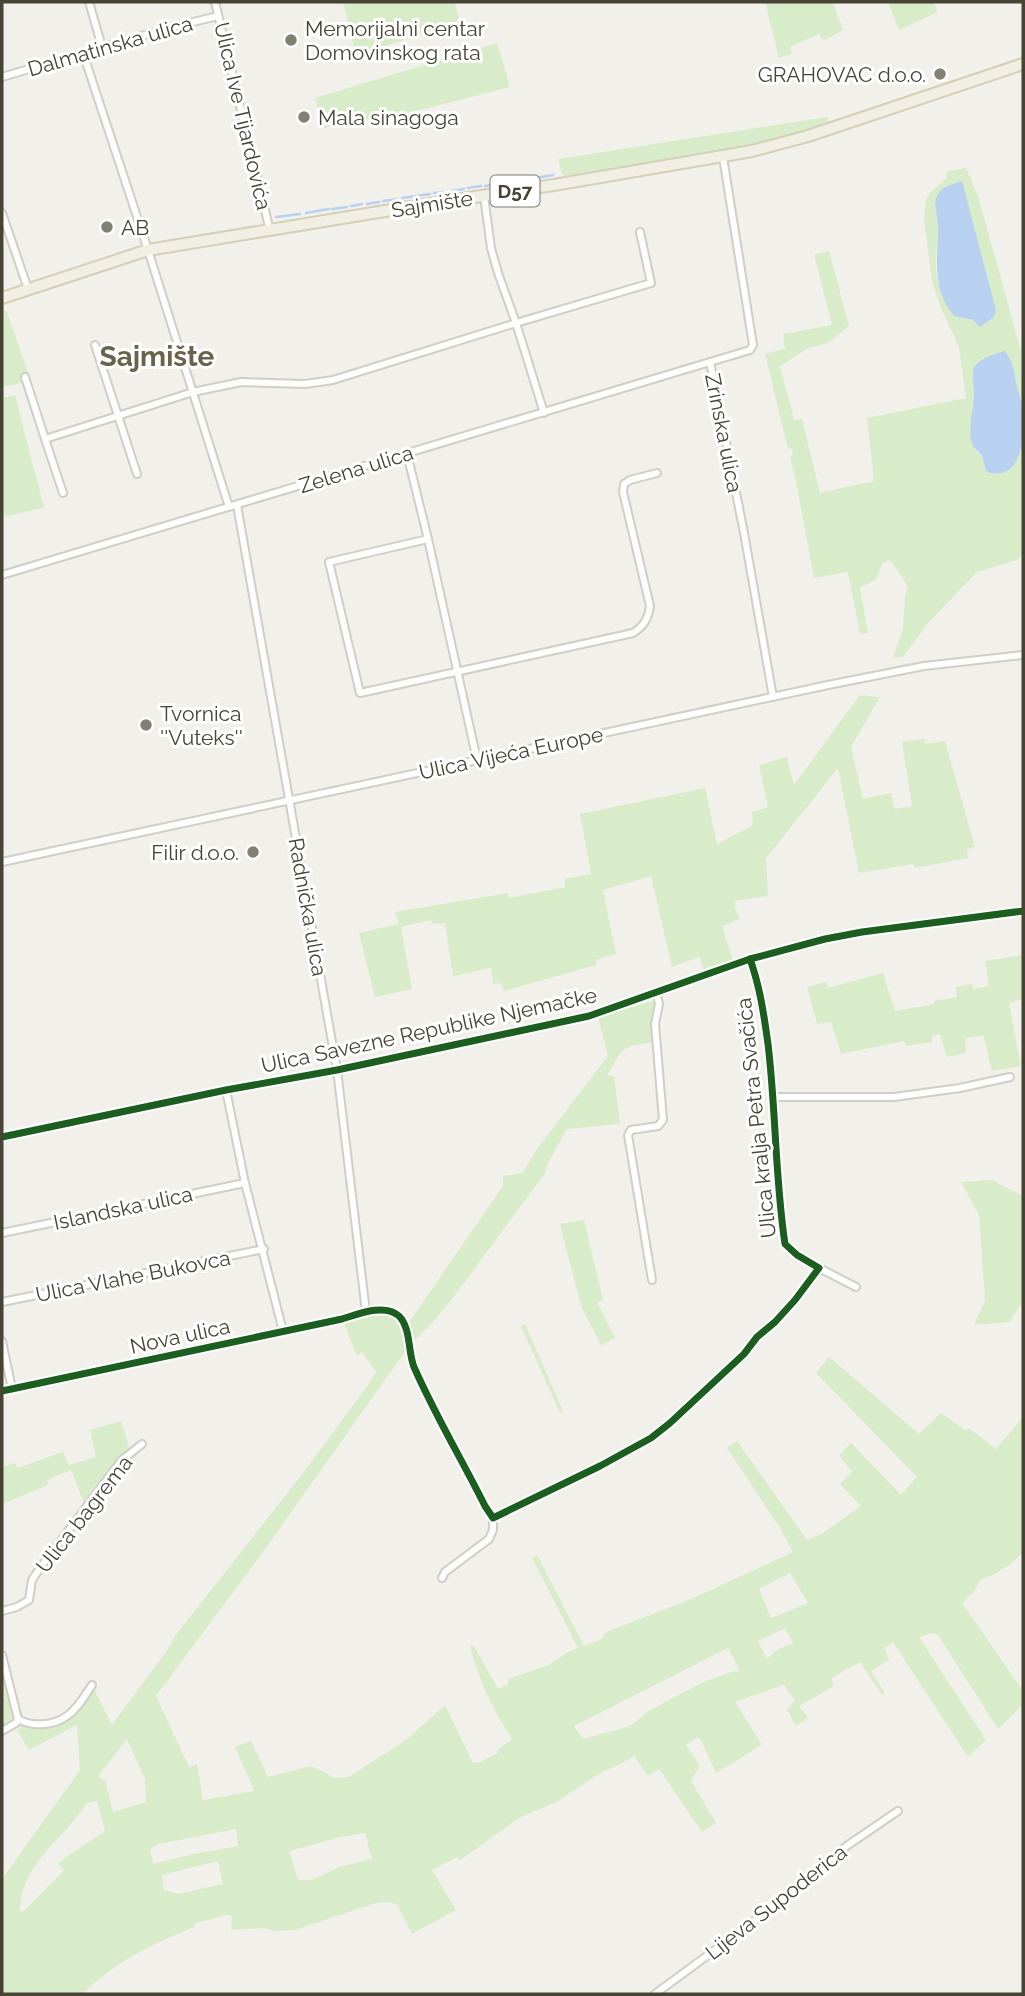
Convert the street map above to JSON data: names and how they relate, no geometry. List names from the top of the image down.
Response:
{
  "streets": {
    "main road": ["D57", "Sajmište"],
    "street": [
      "Dalmatinska ulica",
      "Ulica Ive Tijardovića",
      "Zrinska ulica",
      "Zelena ulica",
      "Ulica Vijeća Europe",
      "Radnička ulica",
      "Ulica Savezne Republike Njemačke",
      "Ulica kralja Petra Svačića",
      "Islandska ulica",
      "Ulica Vlahe Bukovca",
      "Nova ulica",
      "Ulica bagrema",
      "Lijeva Supoderica"
    ]
  },
  "crossings": [
    ["Dalmatinska ulica", "Ulica Ive Tijardovića"],
    ["Dalmatinska ulica", "Radnička ulica"],
    ["Ulica Ive Tijardovića", "Sajmište"],
    ["Sajmište", "Zrinska ulica"],
    ["Sajmište", "Radnička ulica"],
    ["Zrinska ulica", "Zelena ulica"],
    ["Zrinska ulica", "Ulica Vijeća Europe"],
    ["Zelena ulica", "Radnička ulica"],
    ["Ulica Vijeća Europe", "Radnička ulica"],
    ["Radnička ulica", "Ulica Savezne Republike Njemačke"],
    ["Radnička ulica", "Nova ulica"],
    ["Ulica Savezne Republike Njemačke", "Ulica kralja Petra Svačića"]
  ],
  "districts": ["Sajmište"],
  "places": [
    "Memorijalni centar Domovinskog rata",
    "GRAHOVAC d.o.o.",
    "Mala sinagoga",
    "AB",
    "Tvornica ''Vuteks''",
    "Filir d.o.o."
  ]
}
